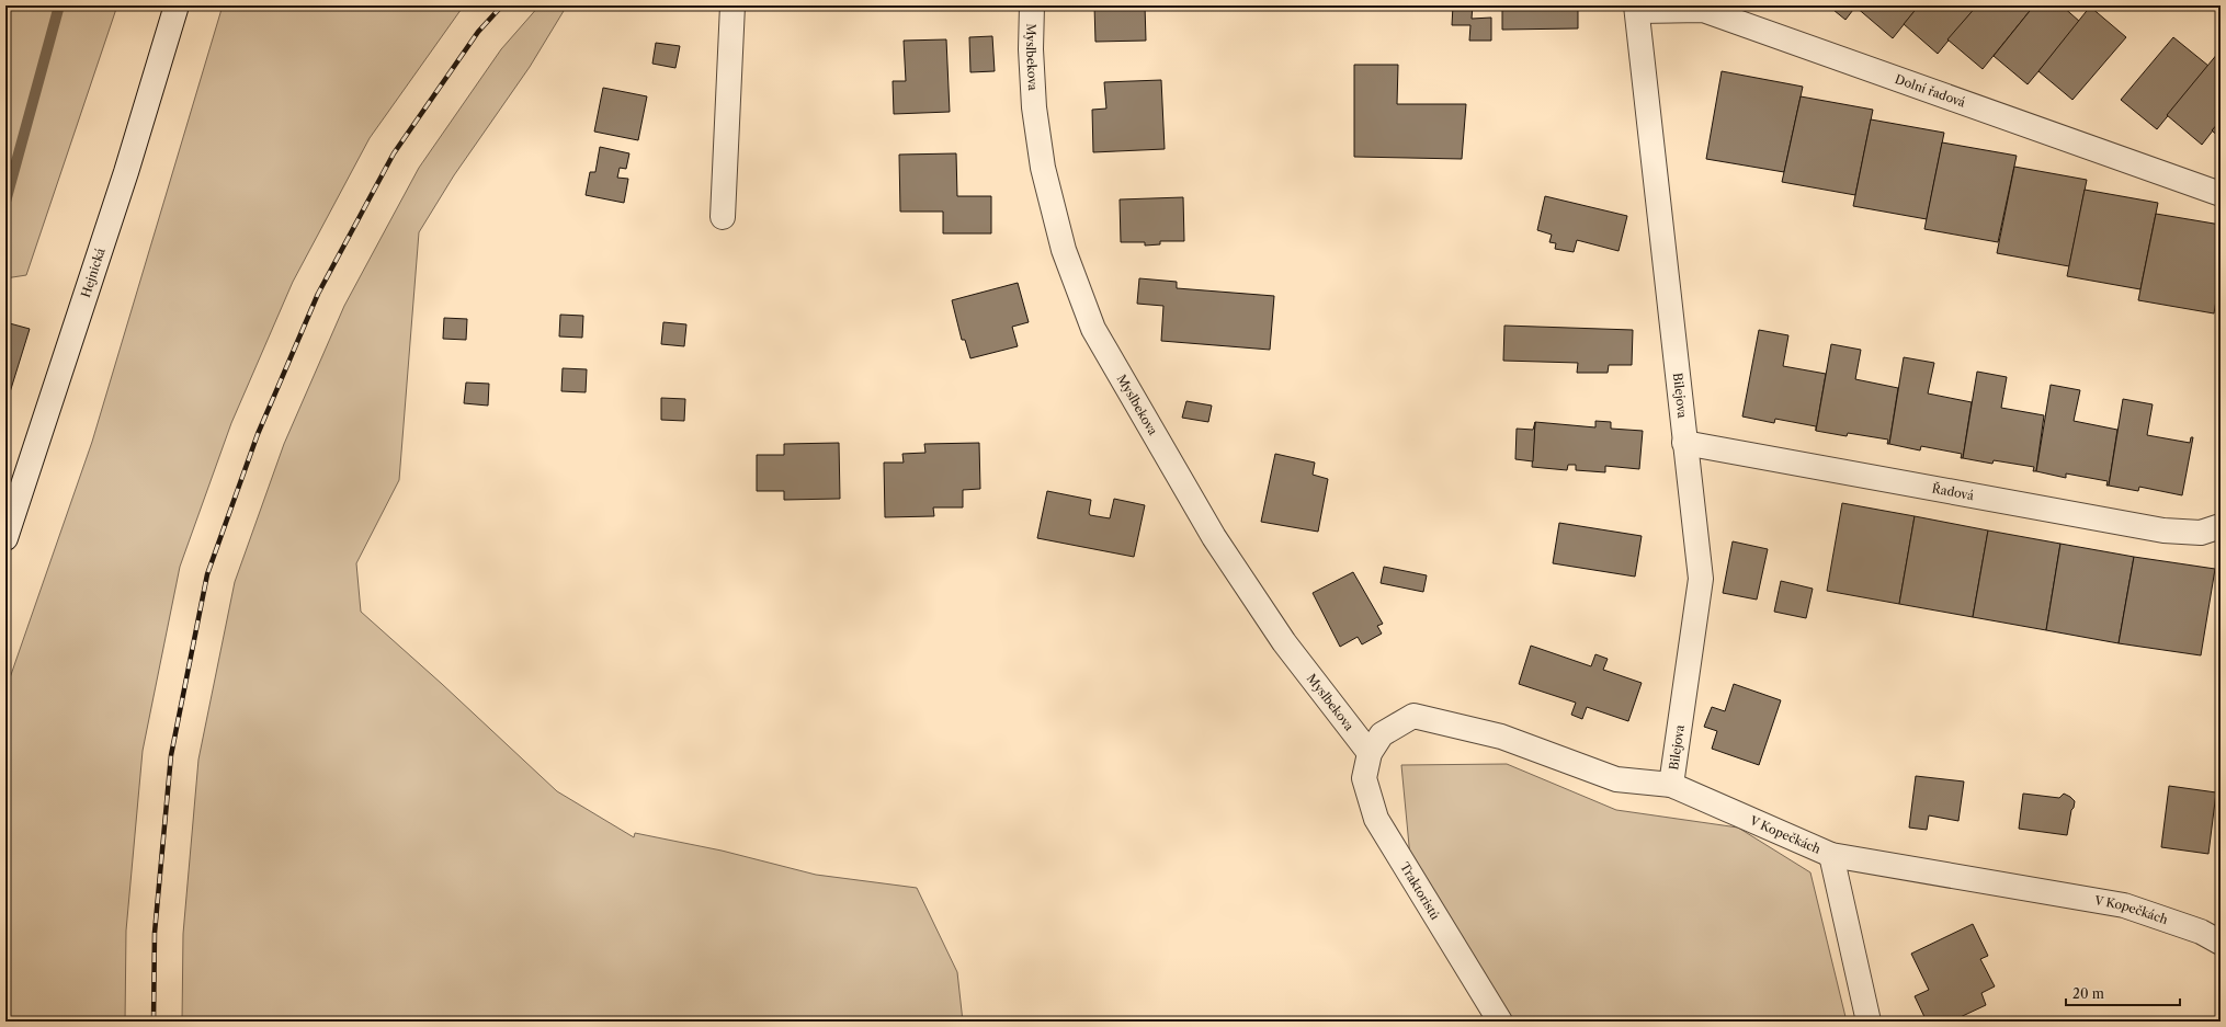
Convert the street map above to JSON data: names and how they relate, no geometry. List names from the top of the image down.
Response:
{
  "streets": {
    "street": [
      "Myslbekova",
      "Dolní řadová",
      "Hejnická",
      "Bilejova",
      "Řadová",
      "V Kopečkách",
      "Traktoristů"
    ]
  },
  "crossings": [
    ["Myslbekova", "V Kopečkách"],
    ["Myslbekova", "Traktoristů"],
    ["Dolní řadová", "Bilejova"],
    ["Bilejova", "Řadová"],
    ["Bilejova", "V Kopečkách"],
    ["V Kopečkách", "Traktoristů"]
  ],
  "scale_bar": "20 m"
}
